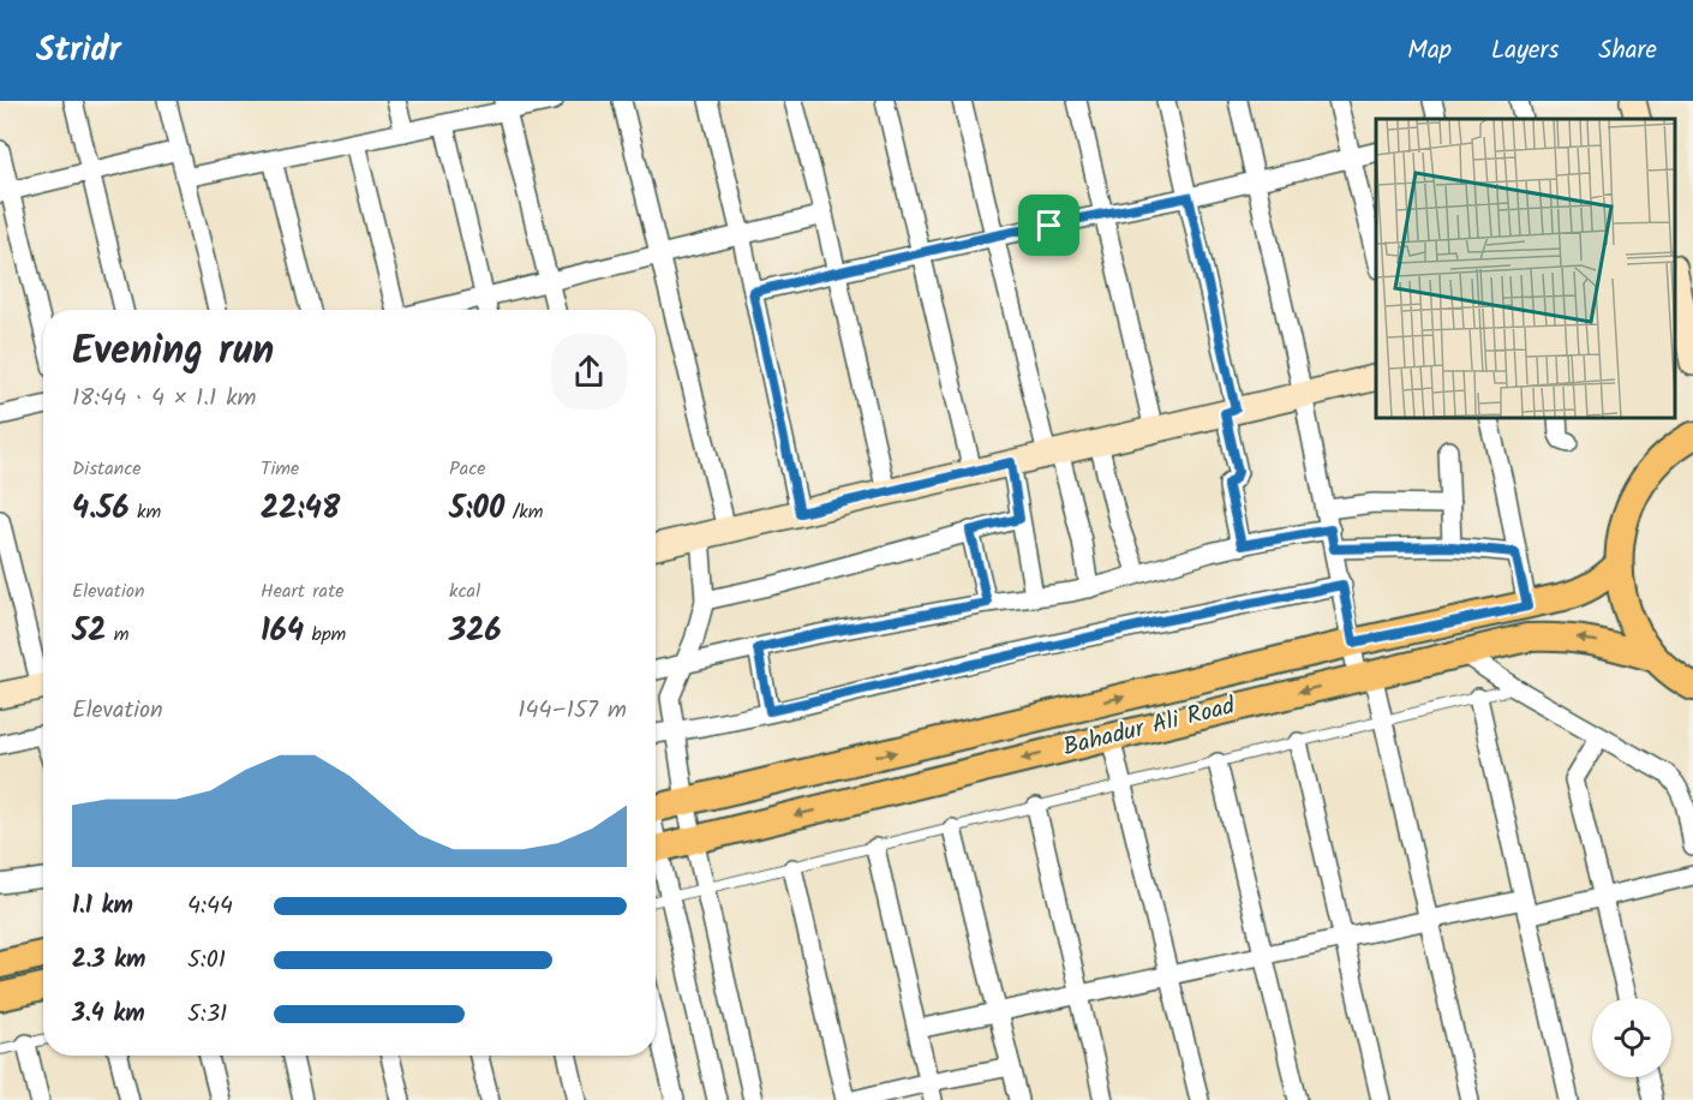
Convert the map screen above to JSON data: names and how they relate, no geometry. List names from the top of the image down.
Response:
{
  "streets": {
    "main road": ["Bahadur Ali Road"]
  },
  "page": {
    "header": "Stridr",
    "nav": ["Map", "Layers", "Share"],
    "heading": ["Evening run", "18:44 · 4 × 1.1 km"],
    "stats": [
      ["Distance", "4.56 km"],
      ["Time", "22:48"],
      ["Pace", "5:00 /km"],
      ["Elevation", "52 m"],
      ["Heart rate", "164 bpm"],
      ["kcal", "326"]
    ],
    "chart": ["Elevation", "144–157 m"],
    "list": [
      {
        "name": "1.1 km",
        "note": "4:44"
      },
      {
        "name": "2.3 km",
        "note": "5:01"
      },
      {
        "name": "3.4 km",
        "note": "5:31"
      }
    ]
  }
}
